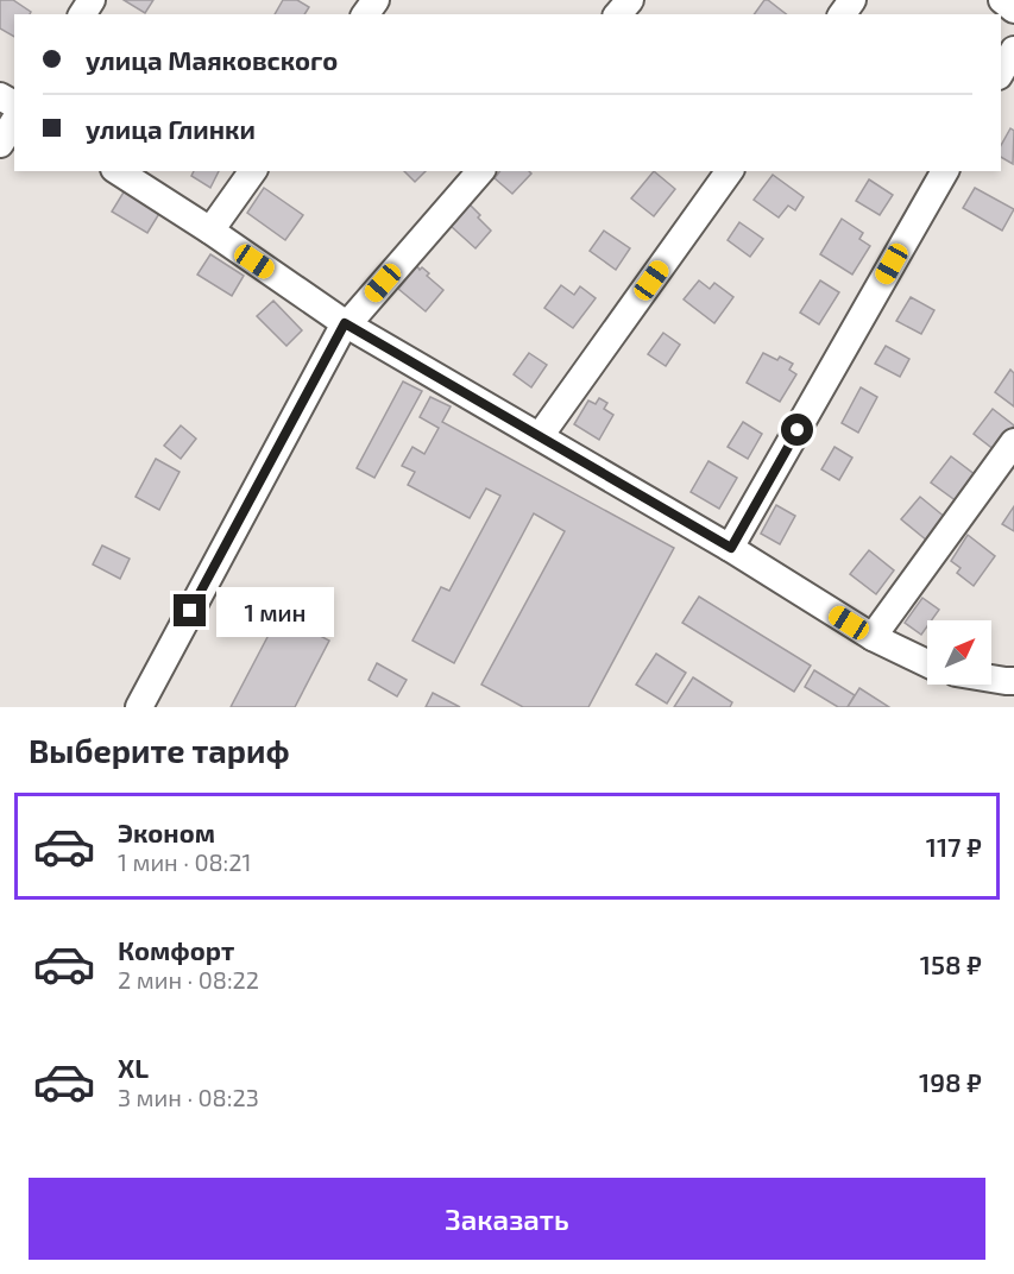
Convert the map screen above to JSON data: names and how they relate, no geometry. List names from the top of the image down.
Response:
{
  "north": "top right",
  "page": {
    "banner": ["улица Маяковского", "улица Глинки"],
    "bubble": "1 мин",
    "heading": "Выберите тариф",
    "list": [
      {
        "name": "Эконом",
        "note": "1 мин · 08:21",
        "value": "117 ₽"
      },
      {
        "name": "Комфорт",
        "note": "2 мин · 08:22",
        "value": "158 ₽"
      },
      {
        "name": "XL",
        "note": "3 мин · 08:23",
        "value": "198 ₽"
      }
    ],
    "buttons": "Заказать"
  }
}
